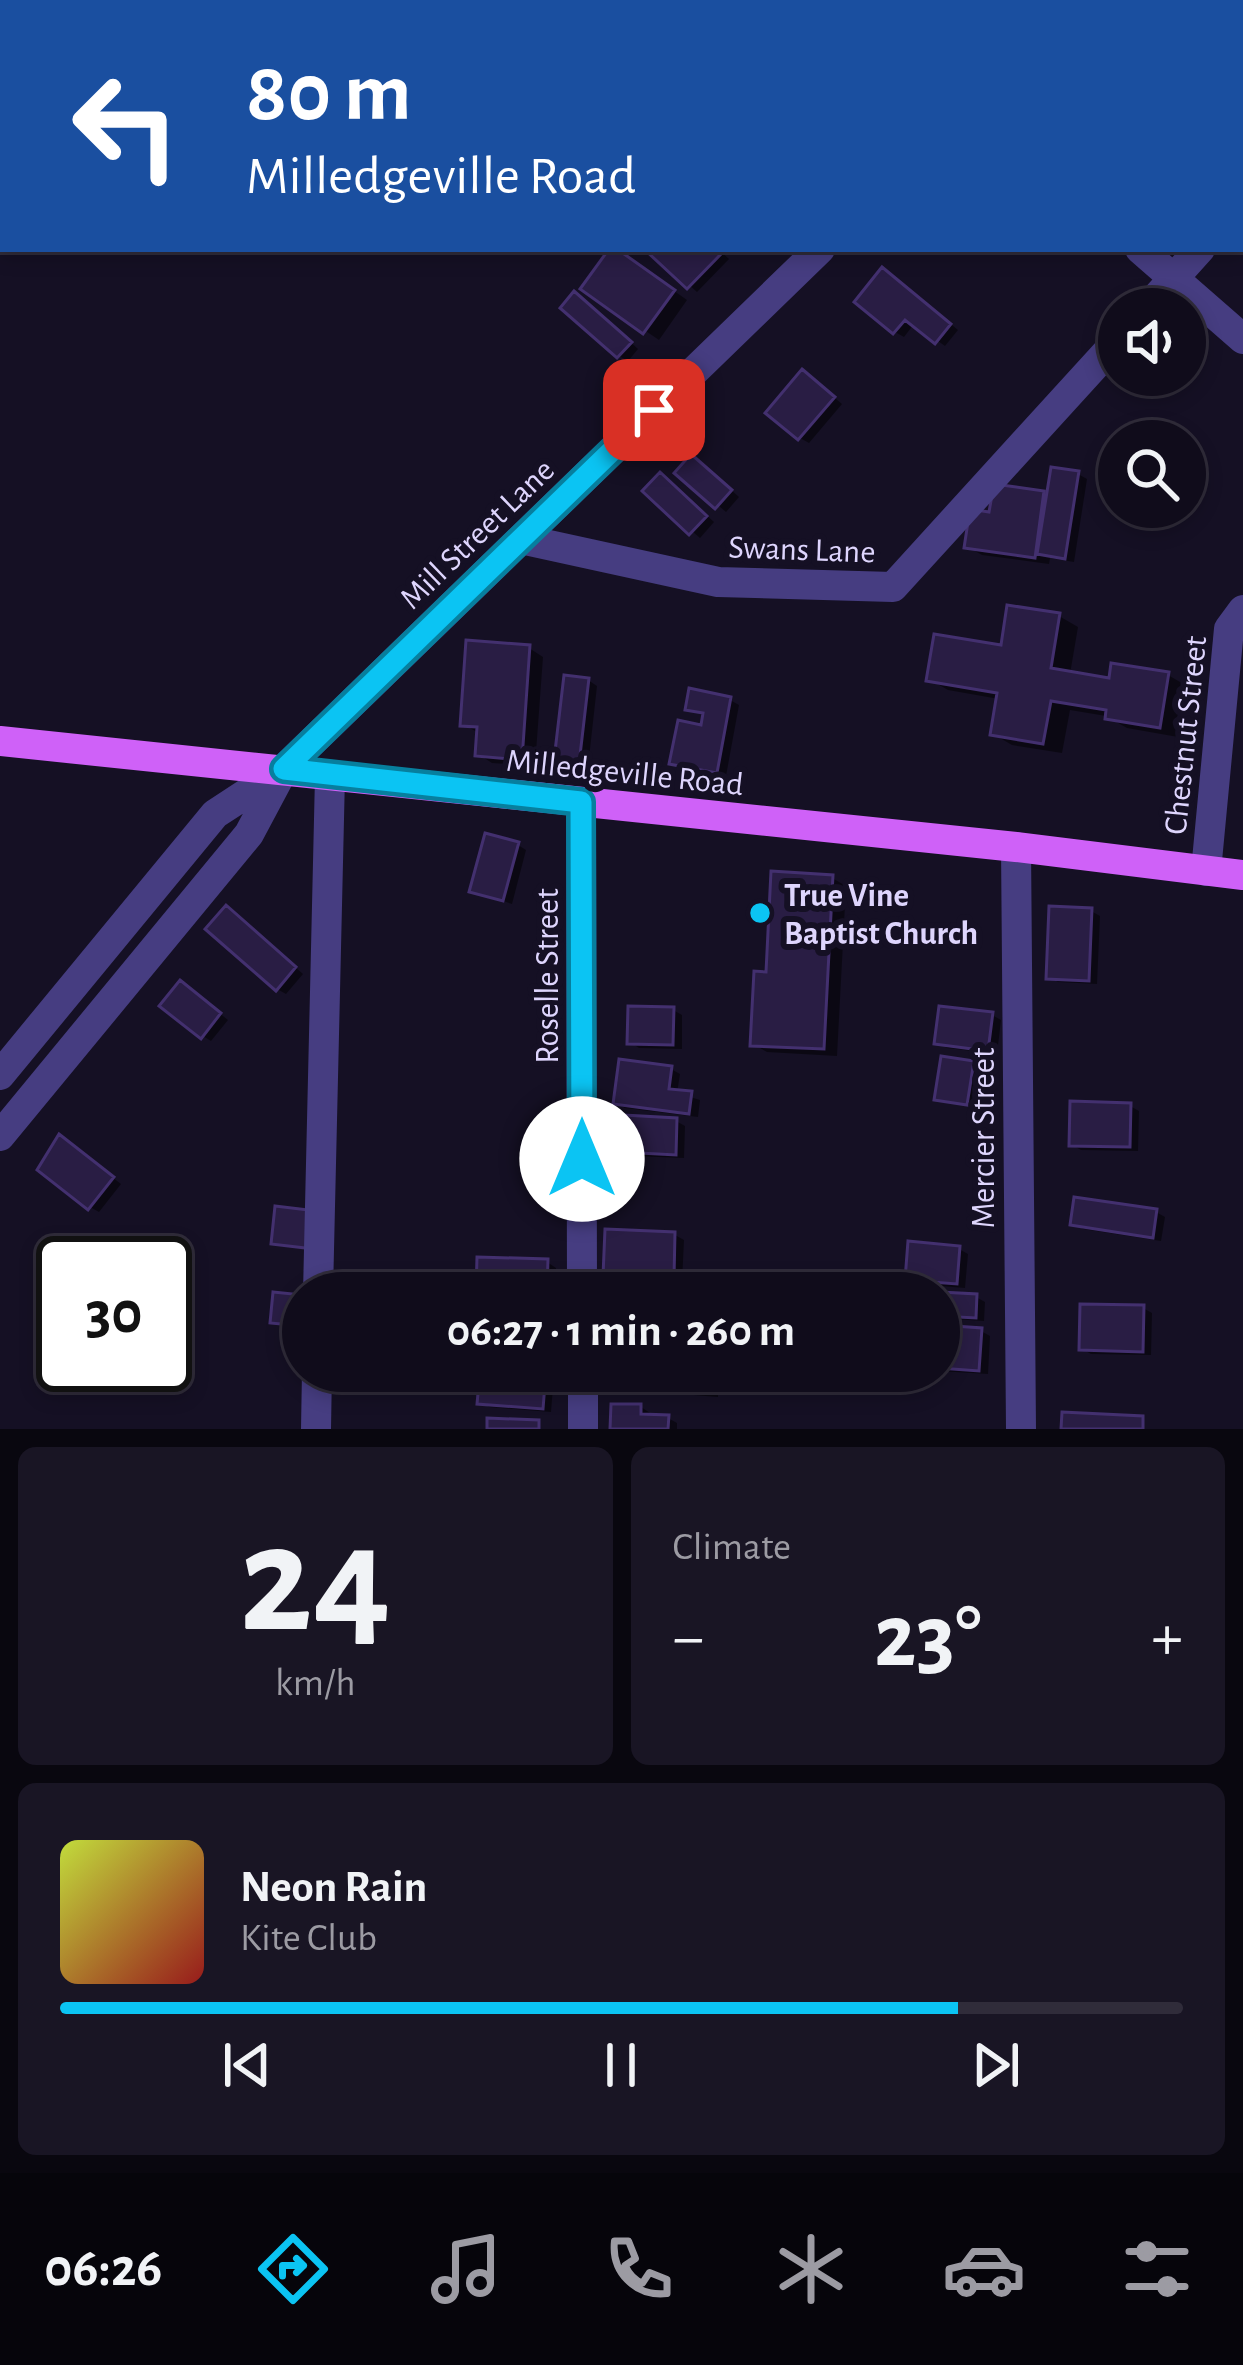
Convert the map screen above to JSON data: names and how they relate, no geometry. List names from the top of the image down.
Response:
{
  "streets": {
    "main road": ["Milledgeville Road"],
    "street": [
      "Mill Street Lane",
      "Swans Lane",
      "Chestnut Street",
      "Roselle Street",
      "Mercier Street"
    ]
  },
  "crossings": [
    ["Mill Street Lane", "Swans Lane"],
    ["Mill Street Lane", "Milledgeville Road"],
    ["Chestnut Street", "Milledgeville Road"],
    ["Milledgeville Road", "Roselle Street"],
    ["Milledgeville Road", "Mercier Street"]
  ],
  "places": ["True Vine Baptist Church"],
  "page": {
    "turn": ["80 m", "Milledgeville Road"],
    "limit": "30",
    "trip": "06:27 · 1 min · 260 m",
    "tile": [
      ["24", "km/h"],
      "Climate"
    ],
    "heat": ["−", "23°", "+"],
    "song": ["Neon Rain", "Kite Club"],
    "tabs": "06:26"
  }
}
